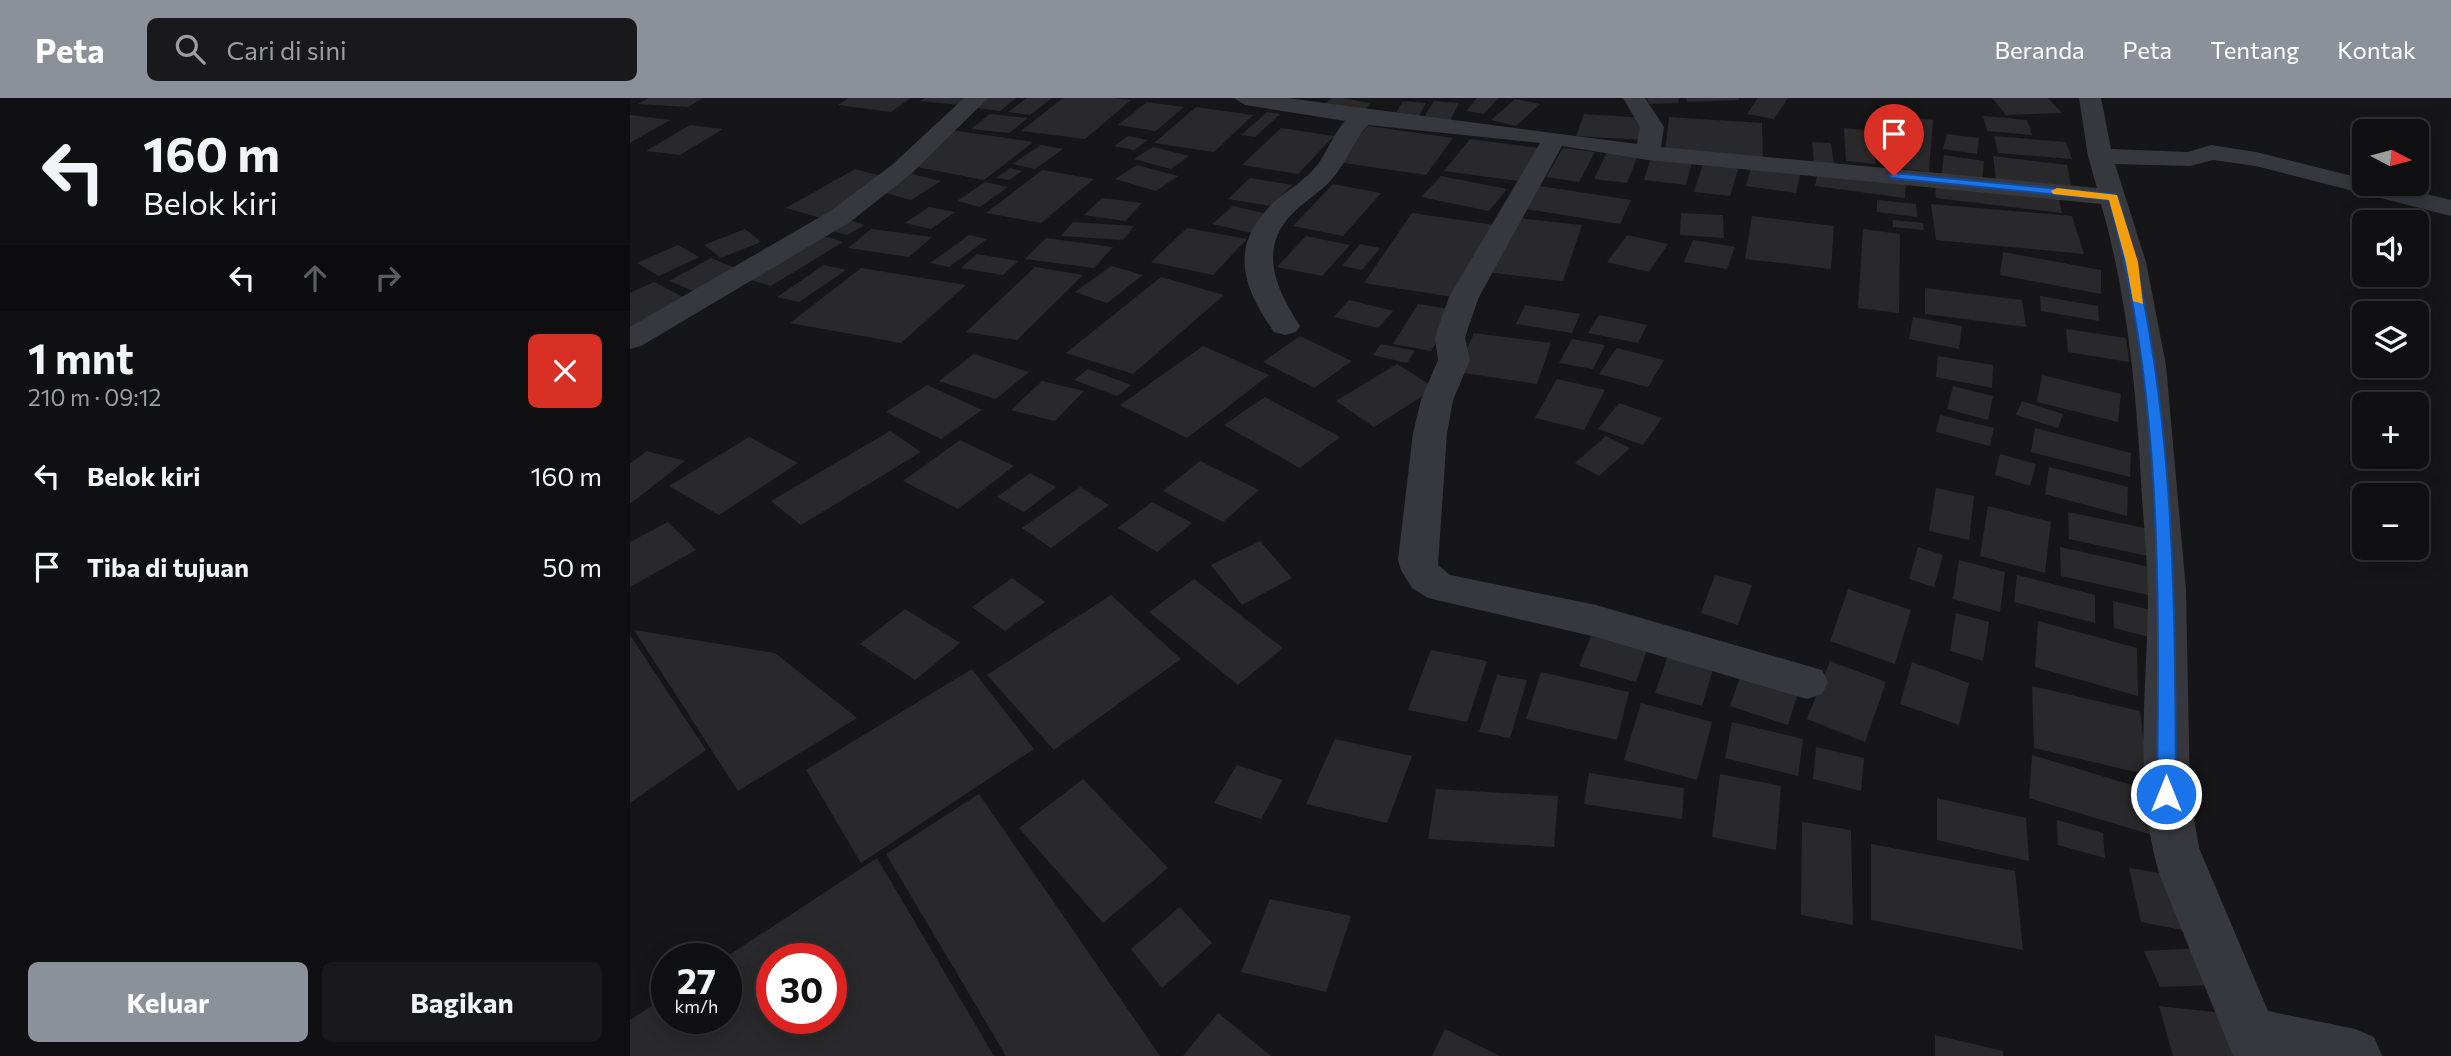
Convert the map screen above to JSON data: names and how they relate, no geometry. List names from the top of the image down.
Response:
{
  "north": "right",
  "page": {
    "header": "Peta",
    "search": "Cari di sini",
    "nav": [
      "Beranda",
      "Peta",
      "Tentang",
      "Kontak"
    ],
    "turn": ["160 m", "Belok kiri"],
    "map_buttons": ["+", "−"],
    "heading": ["1 mnt", "210 m · 09:12"],
    "list": [
      {
        "name": "Belok kiri",
        "value": "160 m"
      },
      {
        "name": "Tiba di tujuan",
        "value": "50 m"
      }
    ],
    "speed": "27 km/h",
    "limit": "30",
    "buttons": ["Keluar", "Bagikan"]
  }
}
